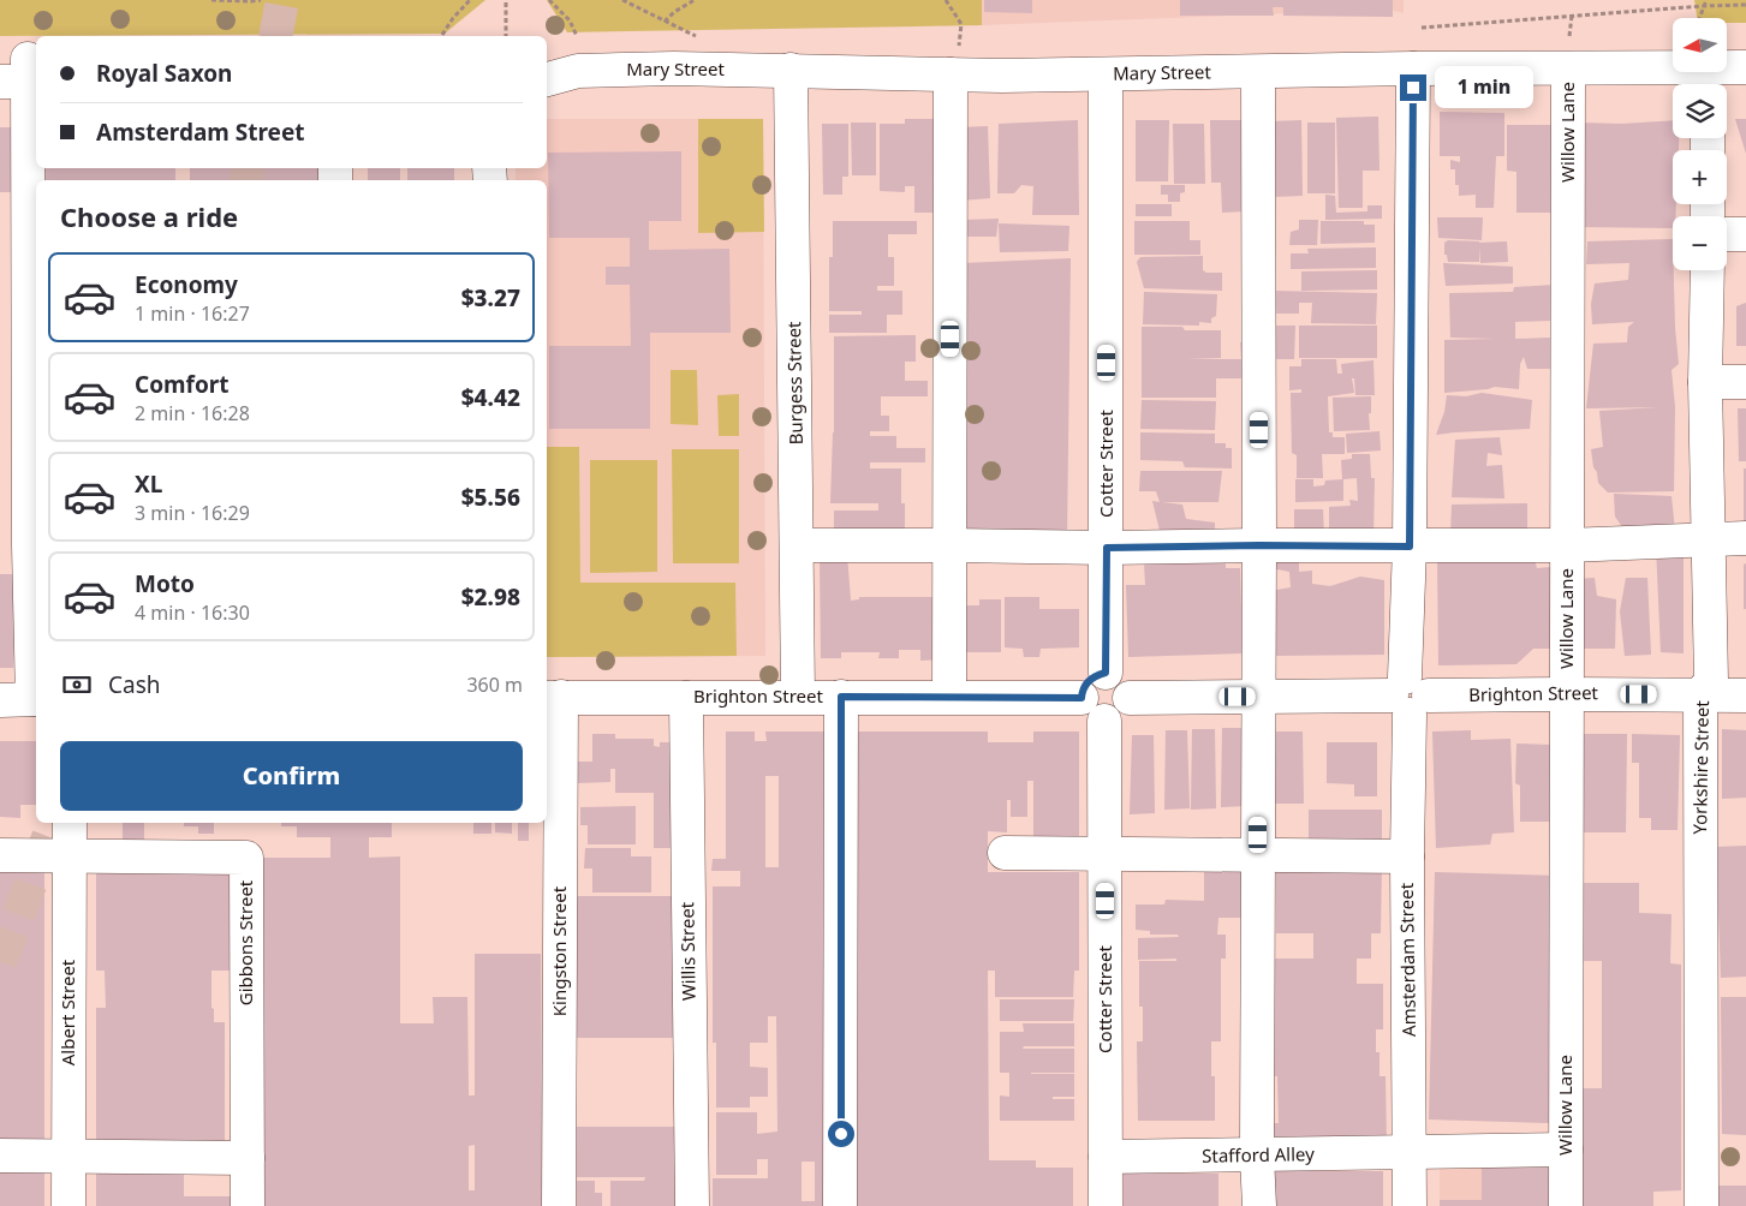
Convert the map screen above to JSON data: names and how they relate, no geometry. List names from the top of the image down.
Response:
{
  "streets": {
    "street": [
      "Mary Street",
      "Willow Lane",
      "Burgess Street",
      "Cotter Street",
      "Brighton Street",
      "Yorkshire Street",
      "Gibbons Street",
      "Kingston Street",
      "Willis Street",
      "Amsterdam Street",
      "Albert Street",
      "Stafford Alley"
    ]
  },
  "crossings": [
    ["Mary Street", "Willow Lane"],
    ["Mary Street", "Burgess Street"],
    ["Mary Street", "Cotter Street"],
    ["Mary Street", "Amsterdam Street"],
    ["Willow Lane", "Brighton Street"],
    ["Willow Lane", "Stafford Alley"],
    ["Burgess Street", "Brighton Street"],
    ["Cotter Street", "Brighton Street"],
    ["Cotter Street", "Stafford Alley"],
    ["Brighton Street", "Yorkshire Street"],
    ["Brighton Street", "Kingston Street"],
    ["Brighton Street", "Willis Street"],
    ["Brighton Street", "Amsterdam Street"],
    ["Gibbons Street", "Albert Street"],
    ["Amsterdam Street", "Stafford Alley"]
  ],
  "north": "left",
  "page": {
    "map_buttons": ["+", "−"],
    "banner": ["Royal Saxon", "Amsterdam Street"],
    "bubble": "1 min",
    "heading": "Choose a ride",
    "list": [
      {
        "name": "Economy",
        "note": "1 min · 16:27",
        "value": "$3.27"
      },
      {
        "name": "Comfort",
        "note": "2 min · 16:28",
        "value": "$4.42"
      },
      {
        "name": "XL",
        "note": "3 min · 16:29",
        "value": "$5.56"
      },
      {
        "name": "Moto",
        "note": "4 min · 16:30",
        "value": "$2.98"
      }
    ],
    "pay": ["Cash", "360 m"],
    "buttons": "Confirm"
  }
}
